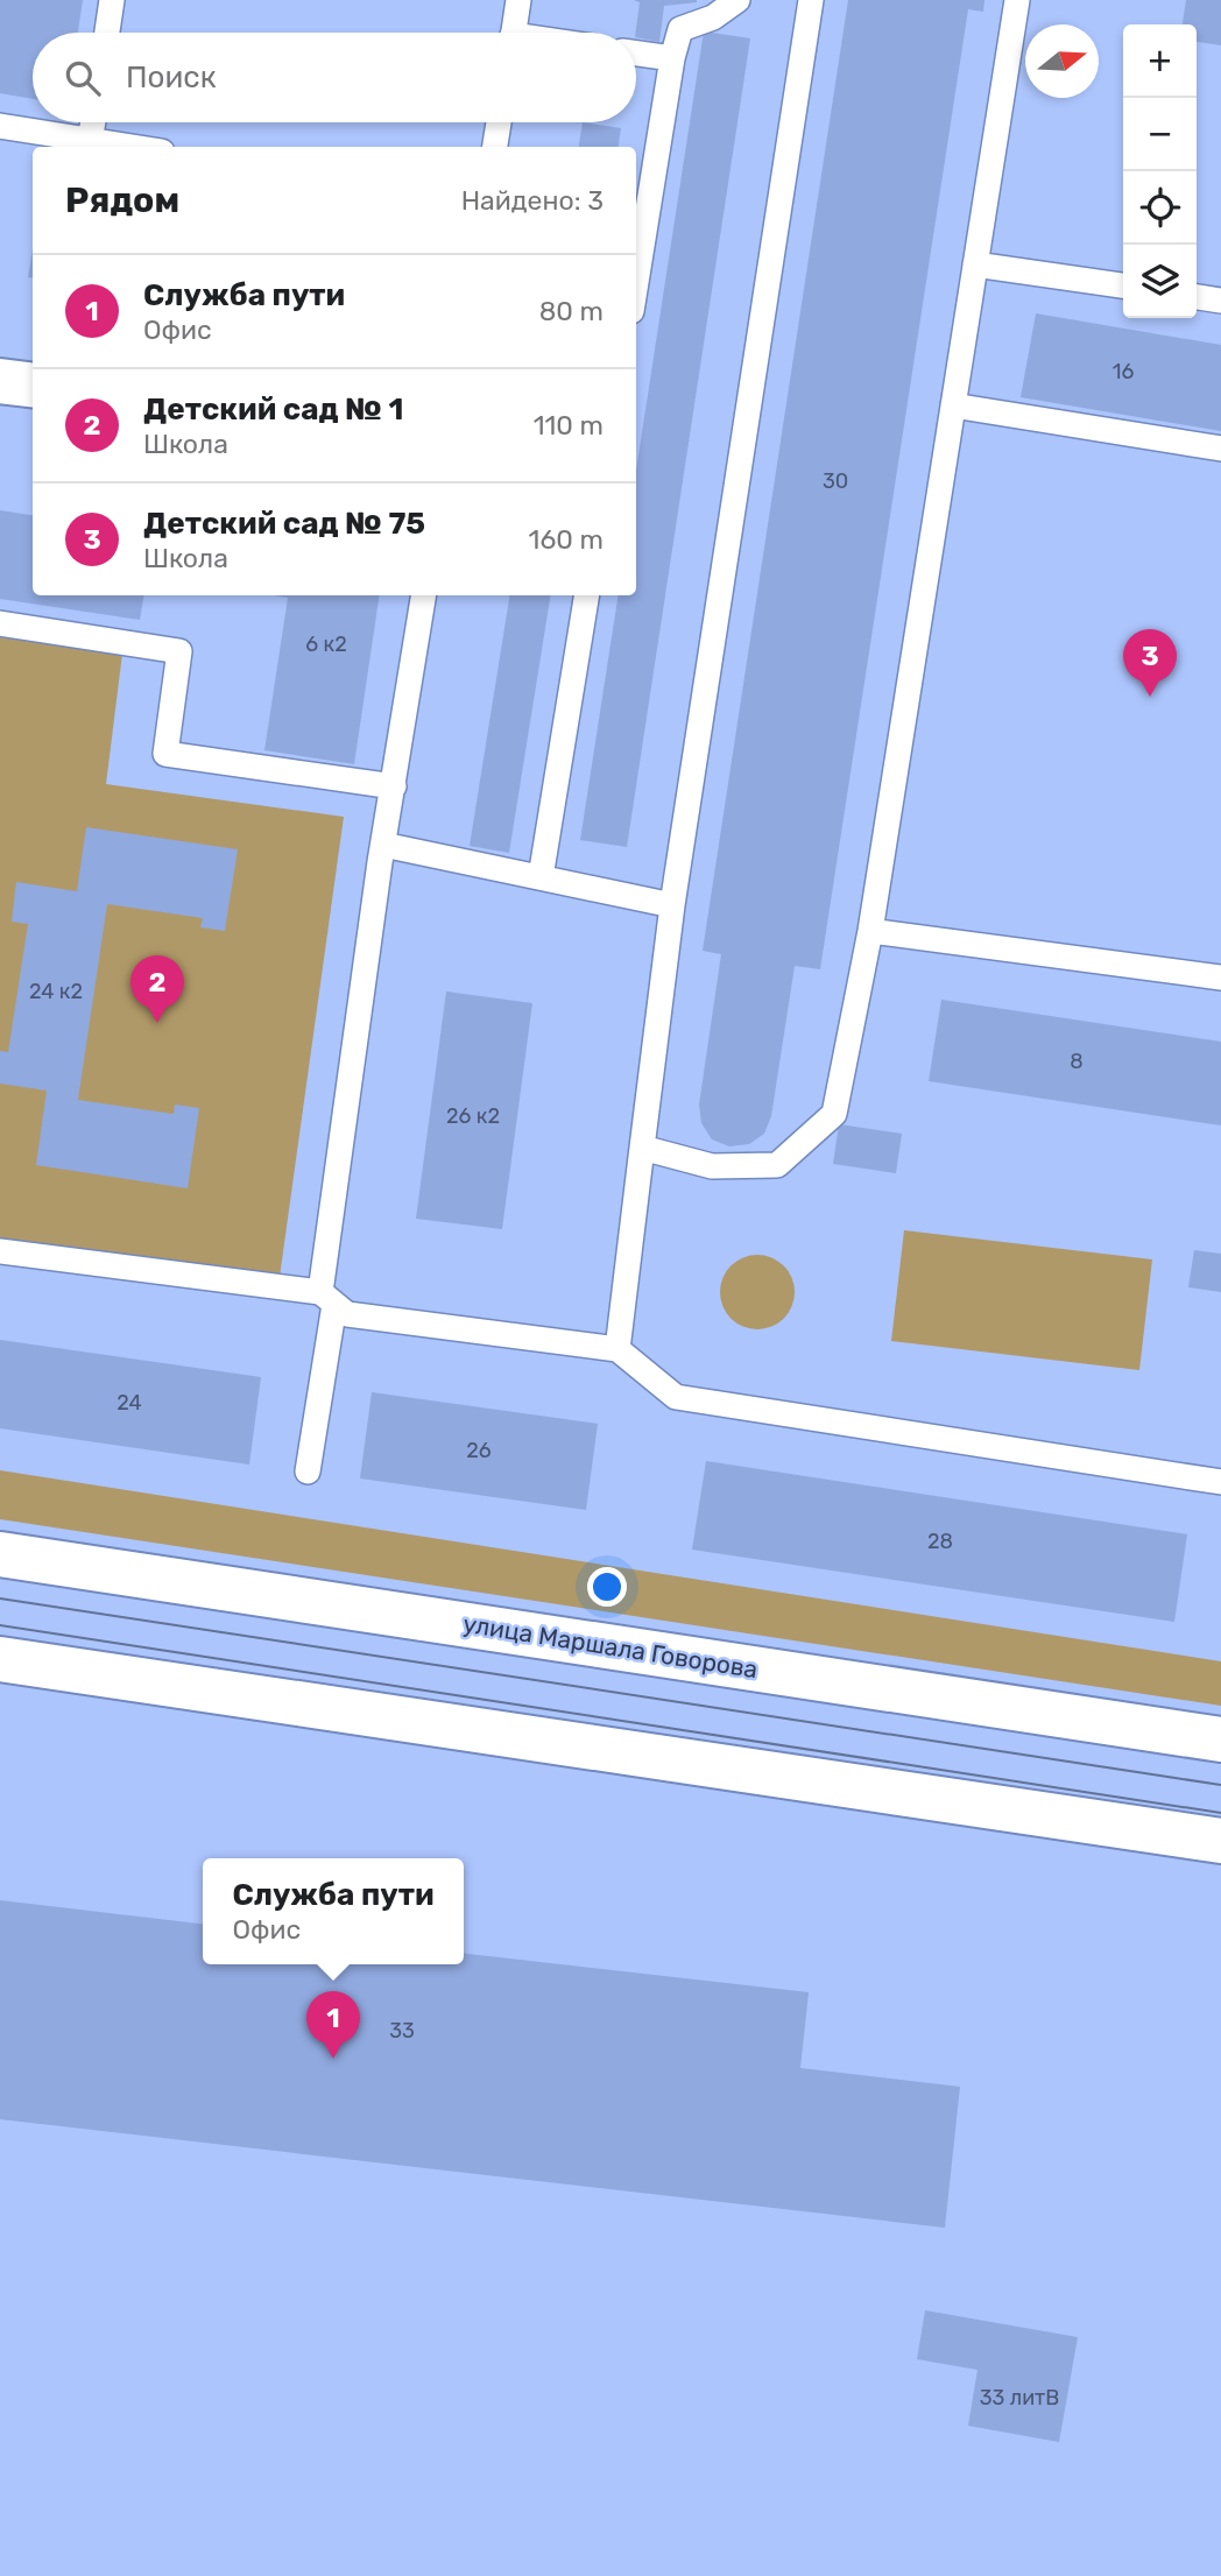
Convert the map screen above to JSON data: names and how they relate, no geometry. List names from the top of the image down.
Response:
{
  "streets": {
    "main road": ["улица Маршала Говорова"]
  },
  "house_numbers": [
    "16",
    "30",
    "6 к2",
    "24 к2",
    "8",
    "26 к2",
    "24",
    "26",
    "28",
    "33",
    "33 литВ"
  ],
  "north": "right",
  "page": {
    "map_buttons": ["+", "−"],
    "search": "Поиск",
    "heading": ["Рядом", "Найдено: 3"],
    "list": [
      {
        "mark": "1",
        "name": "Служба пути",
        "note": "Офис",
        "value": "80 m"
      },
      {
        "mark": "2",
        "name": "Детский сад № 1",
        "note": "Школа",
        "value": "110 m"
      },
      {
        "mark": "3",
        "name": "Детский сад № 75",
        "note": "Школа",
        "value": "160 m"
      }
    ],
    "pins": ["3", "2", "1"],
    "popup": ["Служба пути", "Офис"]
  }
}
